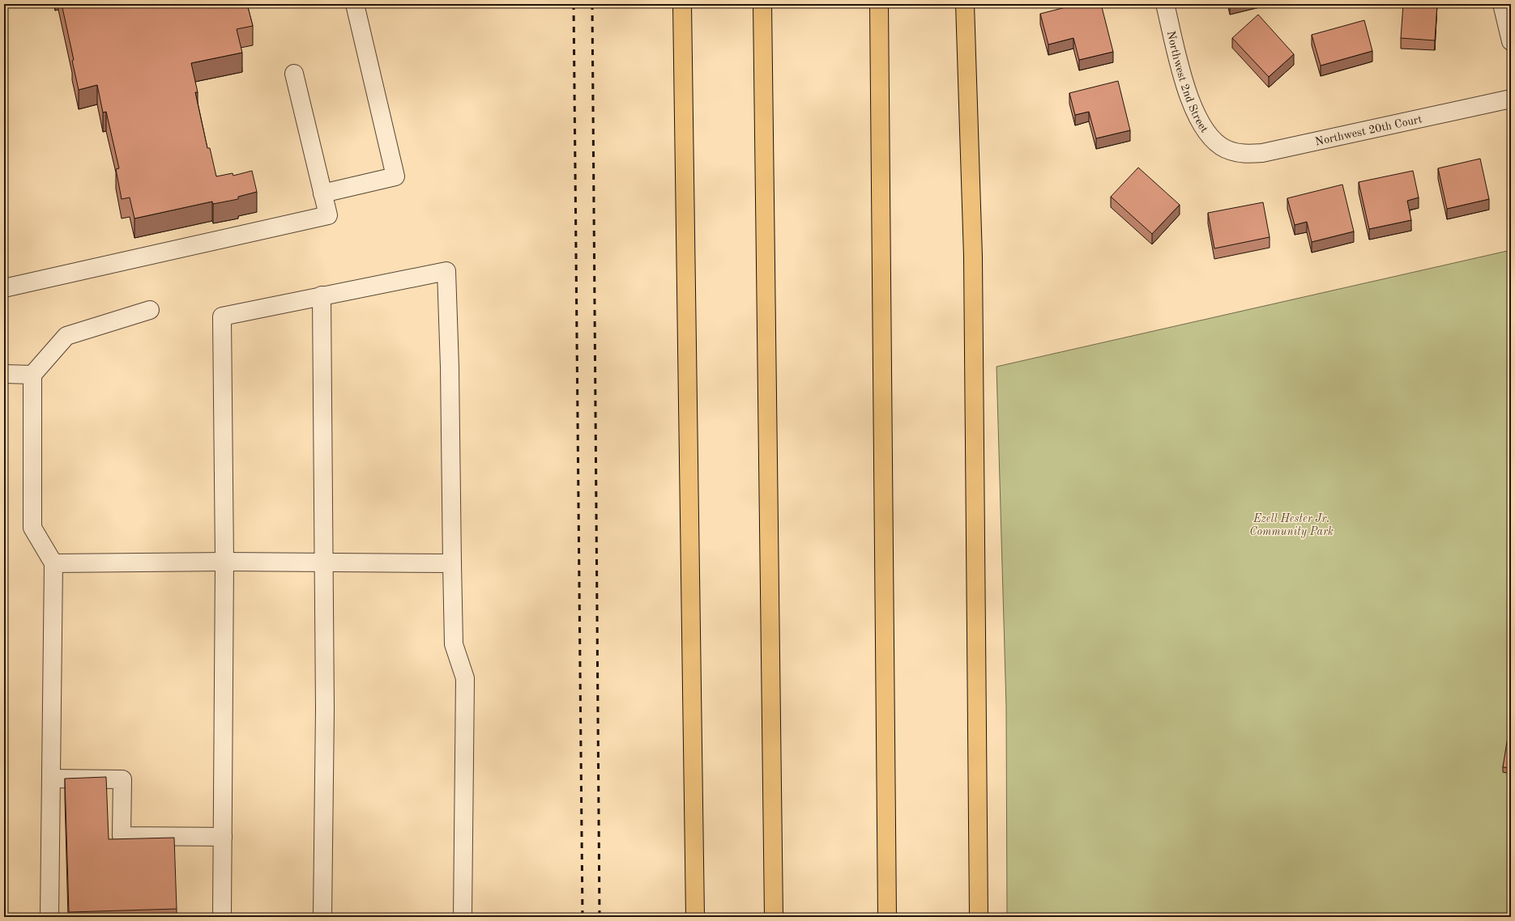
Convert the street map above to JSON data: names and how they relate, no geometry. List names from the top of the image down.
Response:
{
  "streets": {
    "street": ["Northwest 2nd Street", "Northwest 20th Court"]
  },
  "crossings": [
    ["Northwest 2nd Street", "Northwest 20th Court"]
  ],
  "parks": ["Ezell Hester Jr. Community Park"]
}
